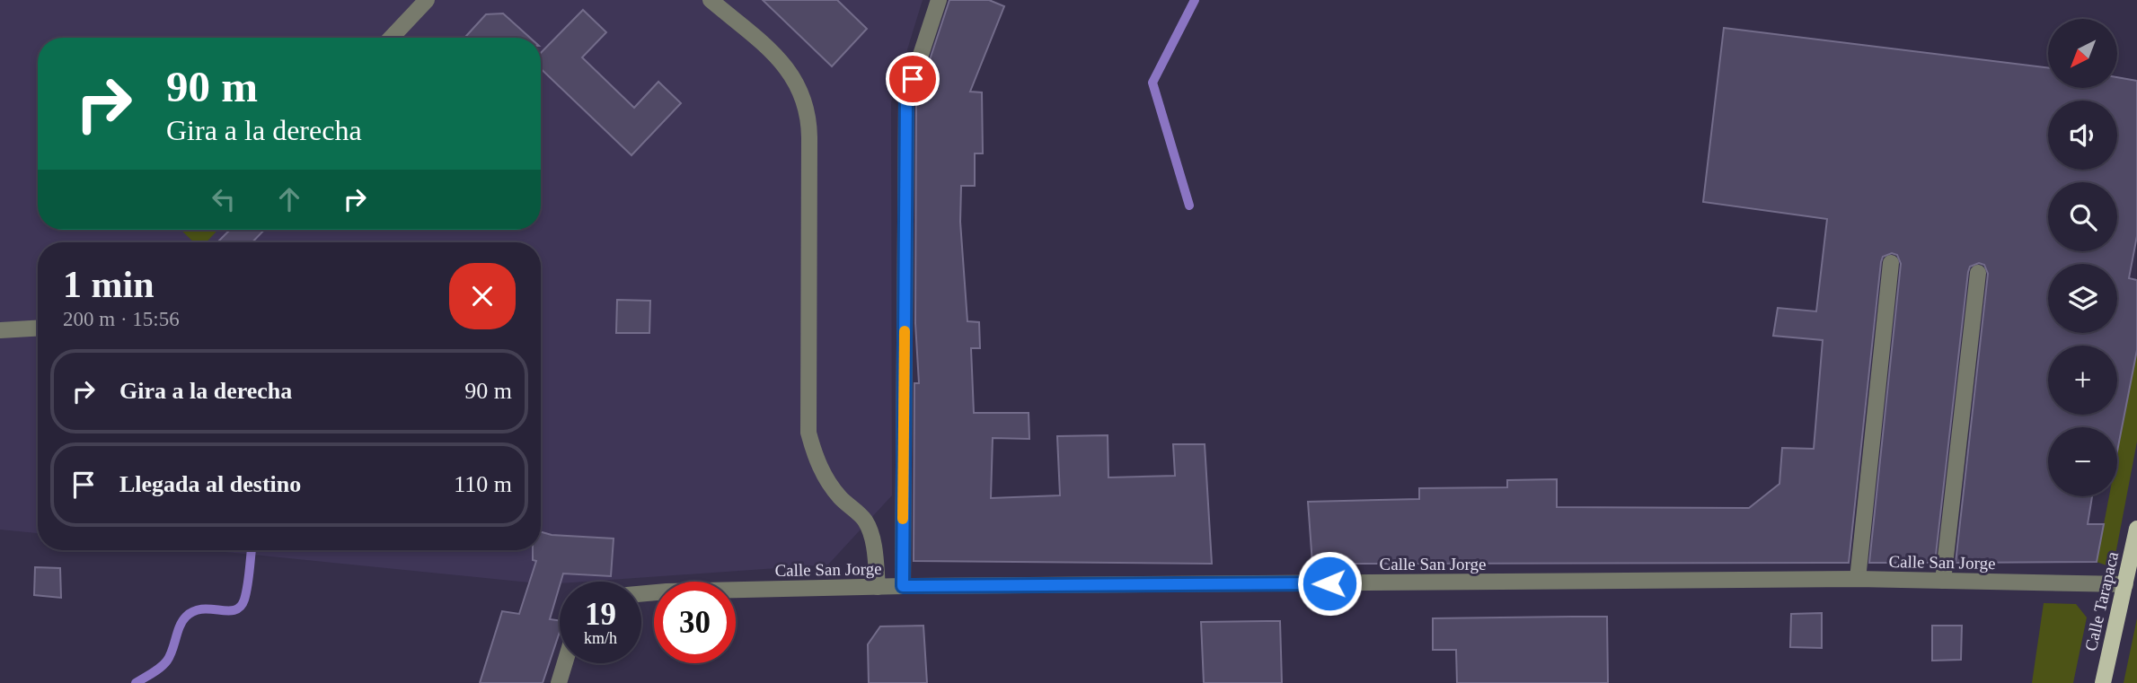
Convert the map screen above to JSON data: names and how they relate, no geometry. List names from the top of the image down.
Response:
{
  "streets": {
    "main road": ["Calle Tarapaca"],
    "street": ["Calle San Jorge"]
  },
  "crossings": [
    ["Calle San Jorge", "Calle Tarapaca"]
  ],
  "north": "bottom left",
  "page": {
    "map_buttons": ["+", "−"],
    "turn": ["90 m", "Gira a la derecha"],
    "heading": ["1 min", "200 m · 15:56"],
    "list": [
      {
        "name": "Gira a la derecha",
        "value": "90 m"
      },
      {
        "name": "Llegada al destino",
        "value": "110 m"
      }
    ],
    "speed": "19 km/h",
    "limit": "30"
  }
}
